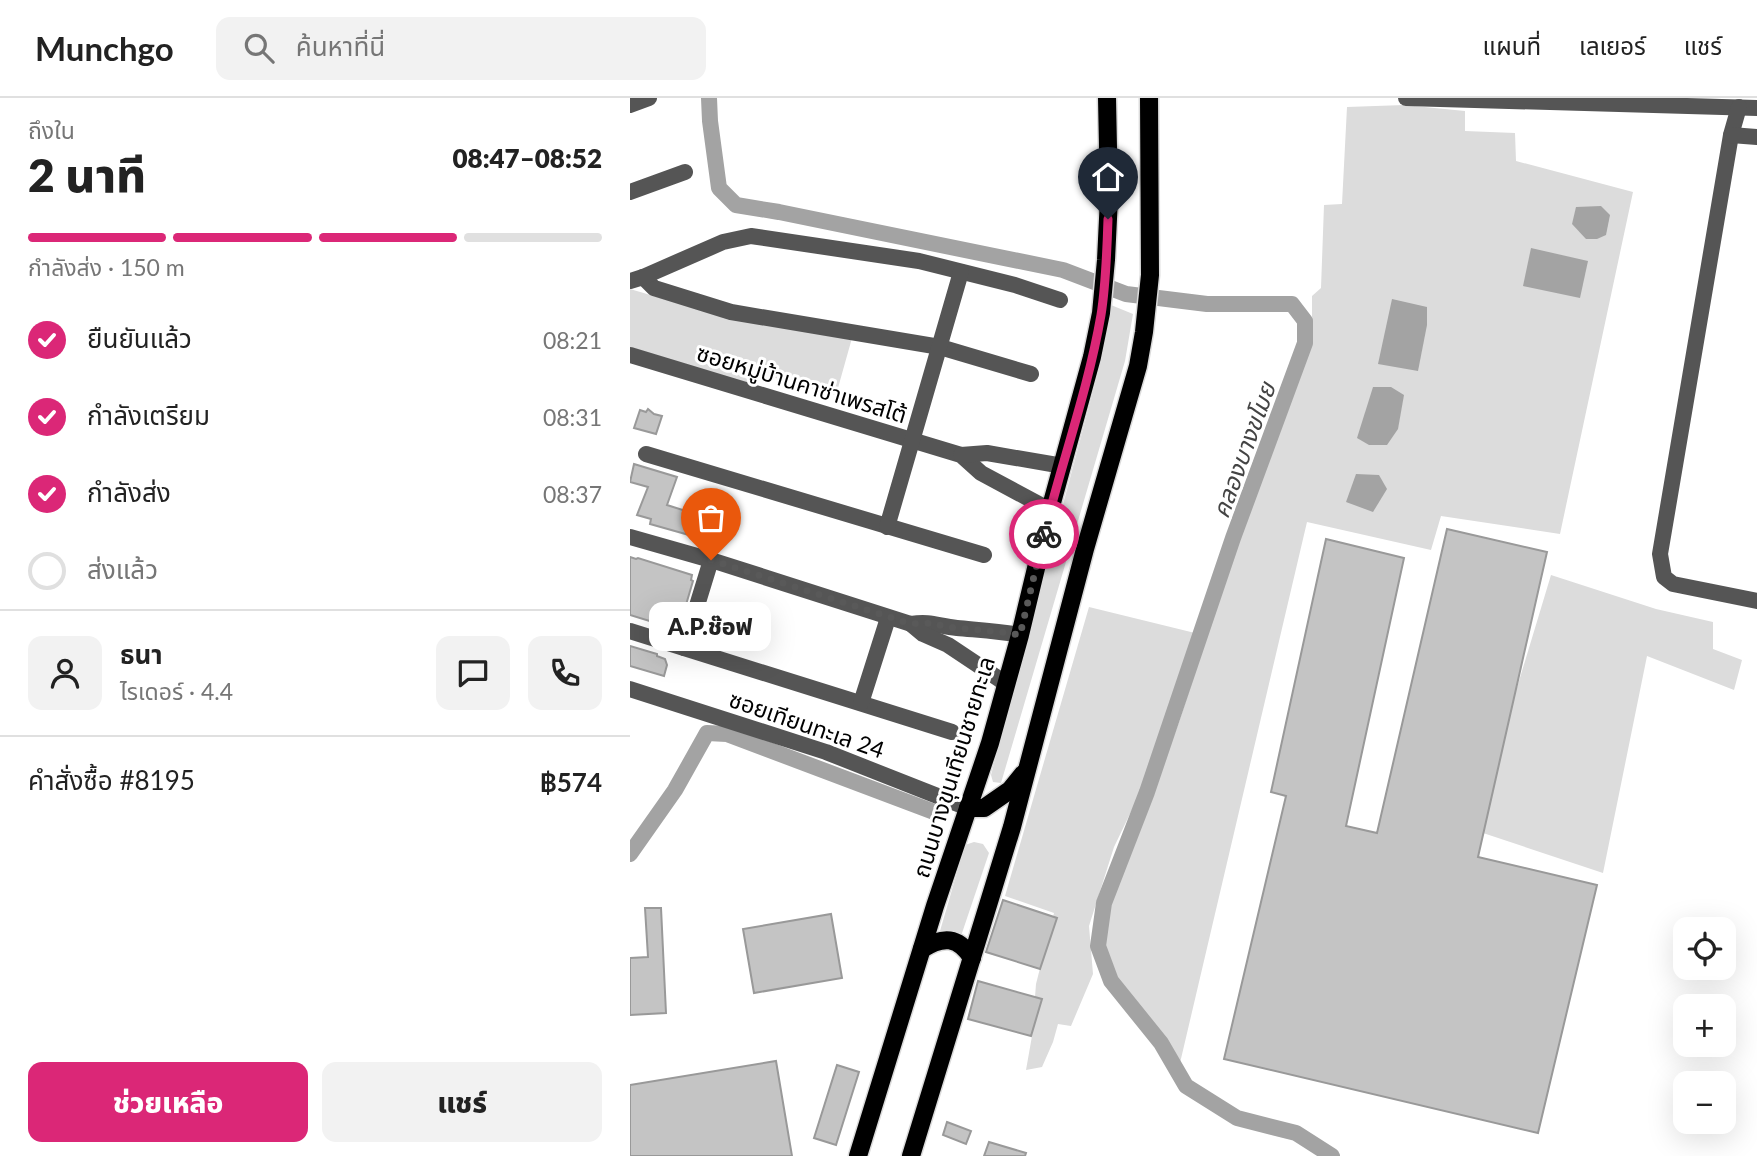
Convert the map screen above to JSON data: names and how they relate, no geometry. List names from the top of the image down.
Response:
{
  "streets": {
    "main road": ["ถนนบางขุนเทียนชายทะเล"],
    "street": ["ซอยหมู่บ้านคาซ่าเพรสโต้", "ซอยเทียนทะเล 24"]
  },
  "crossings": [
    ["ซอยหมู่บ้านคาซ่าเพรสโต้", "ถนนบางขุนเทียนชายทะเล"],
    ["ซอยเทียนทะเล 24", "ถนนบางขุนเทียนชายทะเล"]
  ],
  "water": ["คลองบางขโมย"],
  "places": ["A.P.ช๊อฟ"],
  "page": {
    "header": "Munchgo",
    "search": "ค้นหาที่นี่",
    "nav": ["แผนที่", "เลเยอร์", "แชร์"],
    "heading": ["2 นาที", "ถึงใน", "08:47–08:52"],
    "panel": [
      "ธนา",
      "ไรเดอร์ · 4.4",
      "คำสั่งซื้อ #8195",
      "฿574"
    ],
    "bar": "กำลังส่ง · 150 m",
    "list": [
      ["ยืนยันแล้ว", "08:21"],
      ["กำลังเตรียม", "08:31"],
      ["กำลังส่ง", "08:37"],
      "ส่งแล้ว"
    ],
    "bubble": "A.P.ช๊อฟ",
    "map_buttons": ["+", "−"],
    "buttons": ["ช่วยเหลือ", "แชร์"]
  }
}
